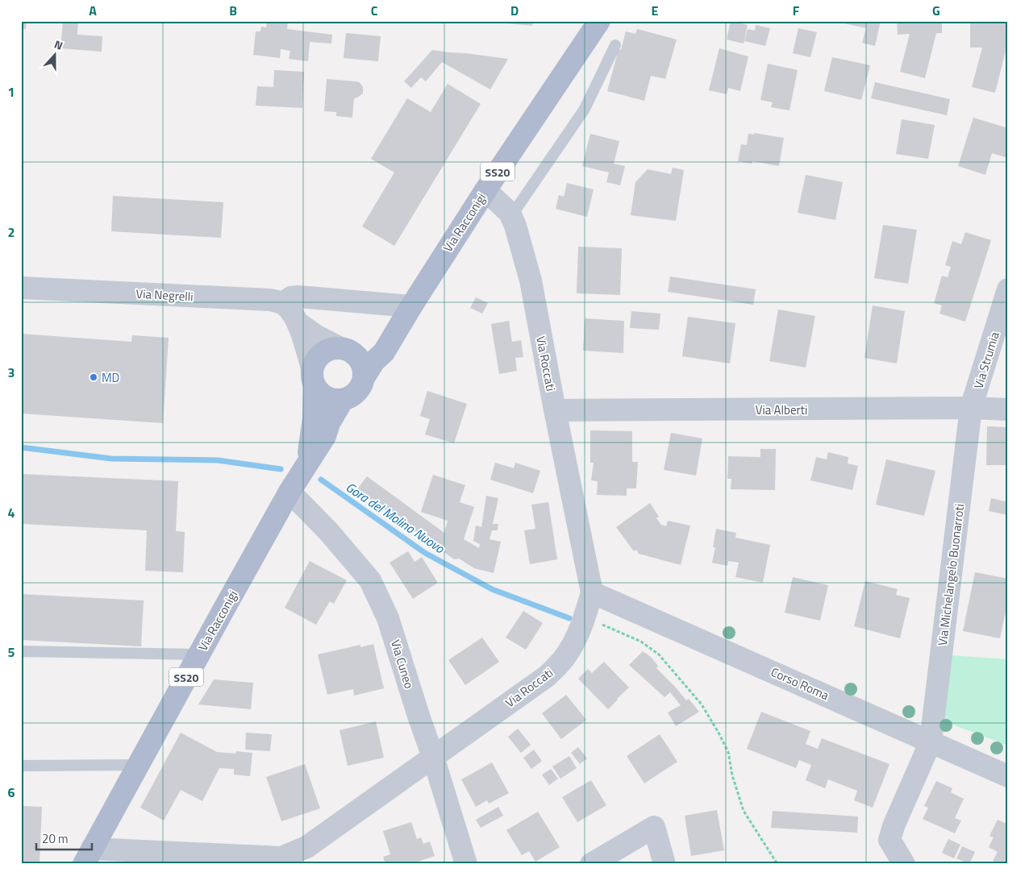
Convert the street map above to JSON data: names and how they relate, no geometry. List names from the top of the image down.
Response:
{
  "streets": {
    "main road": ["SS20", "Via Racconigi"],
    "street": [
      "Via Negrelli",
      "Via Strumia",
      "Via Roccati",
      "Via Alberti",
      "Via Michelangelo Buonarroti",
      "Via Cuneo",
      "Corso Roma"
    ]
  },
  "crossings": [
    ["Via Racconigi", "Via Roccati"],
    ["Via Racconigi", "Via Cuneo"],
    ["Via Strumia", "Via Alberti"],
    ["Via Strumia", "Via Michelangelo Buonarroti"],
    ["Via Roccati", "Via Alberti"],
    ["Via Roccati", "Via Cuneo"],
    ["Via Roccati", "Corso Roma"],
    ["Via Alberti", "Via Michelangelo Buonarroti"],
    ["Via Michelangelo Buonarroti", "Corso Roma"]
  ],
  "water": ["Gora del Molino Nuovo"],
  "places": ["MD"],
  "scale_bar": "20 m",
  "north": "top",
  "grid": {
    "columns": [
      "A",
      "B",
      "C",
      "D",
      "E",
      "F",
      "G"
    ],
    "rows": [
      "1",
      "2",
      "3",
      "4",
      "5",
      "6"
    ]
  }
}
